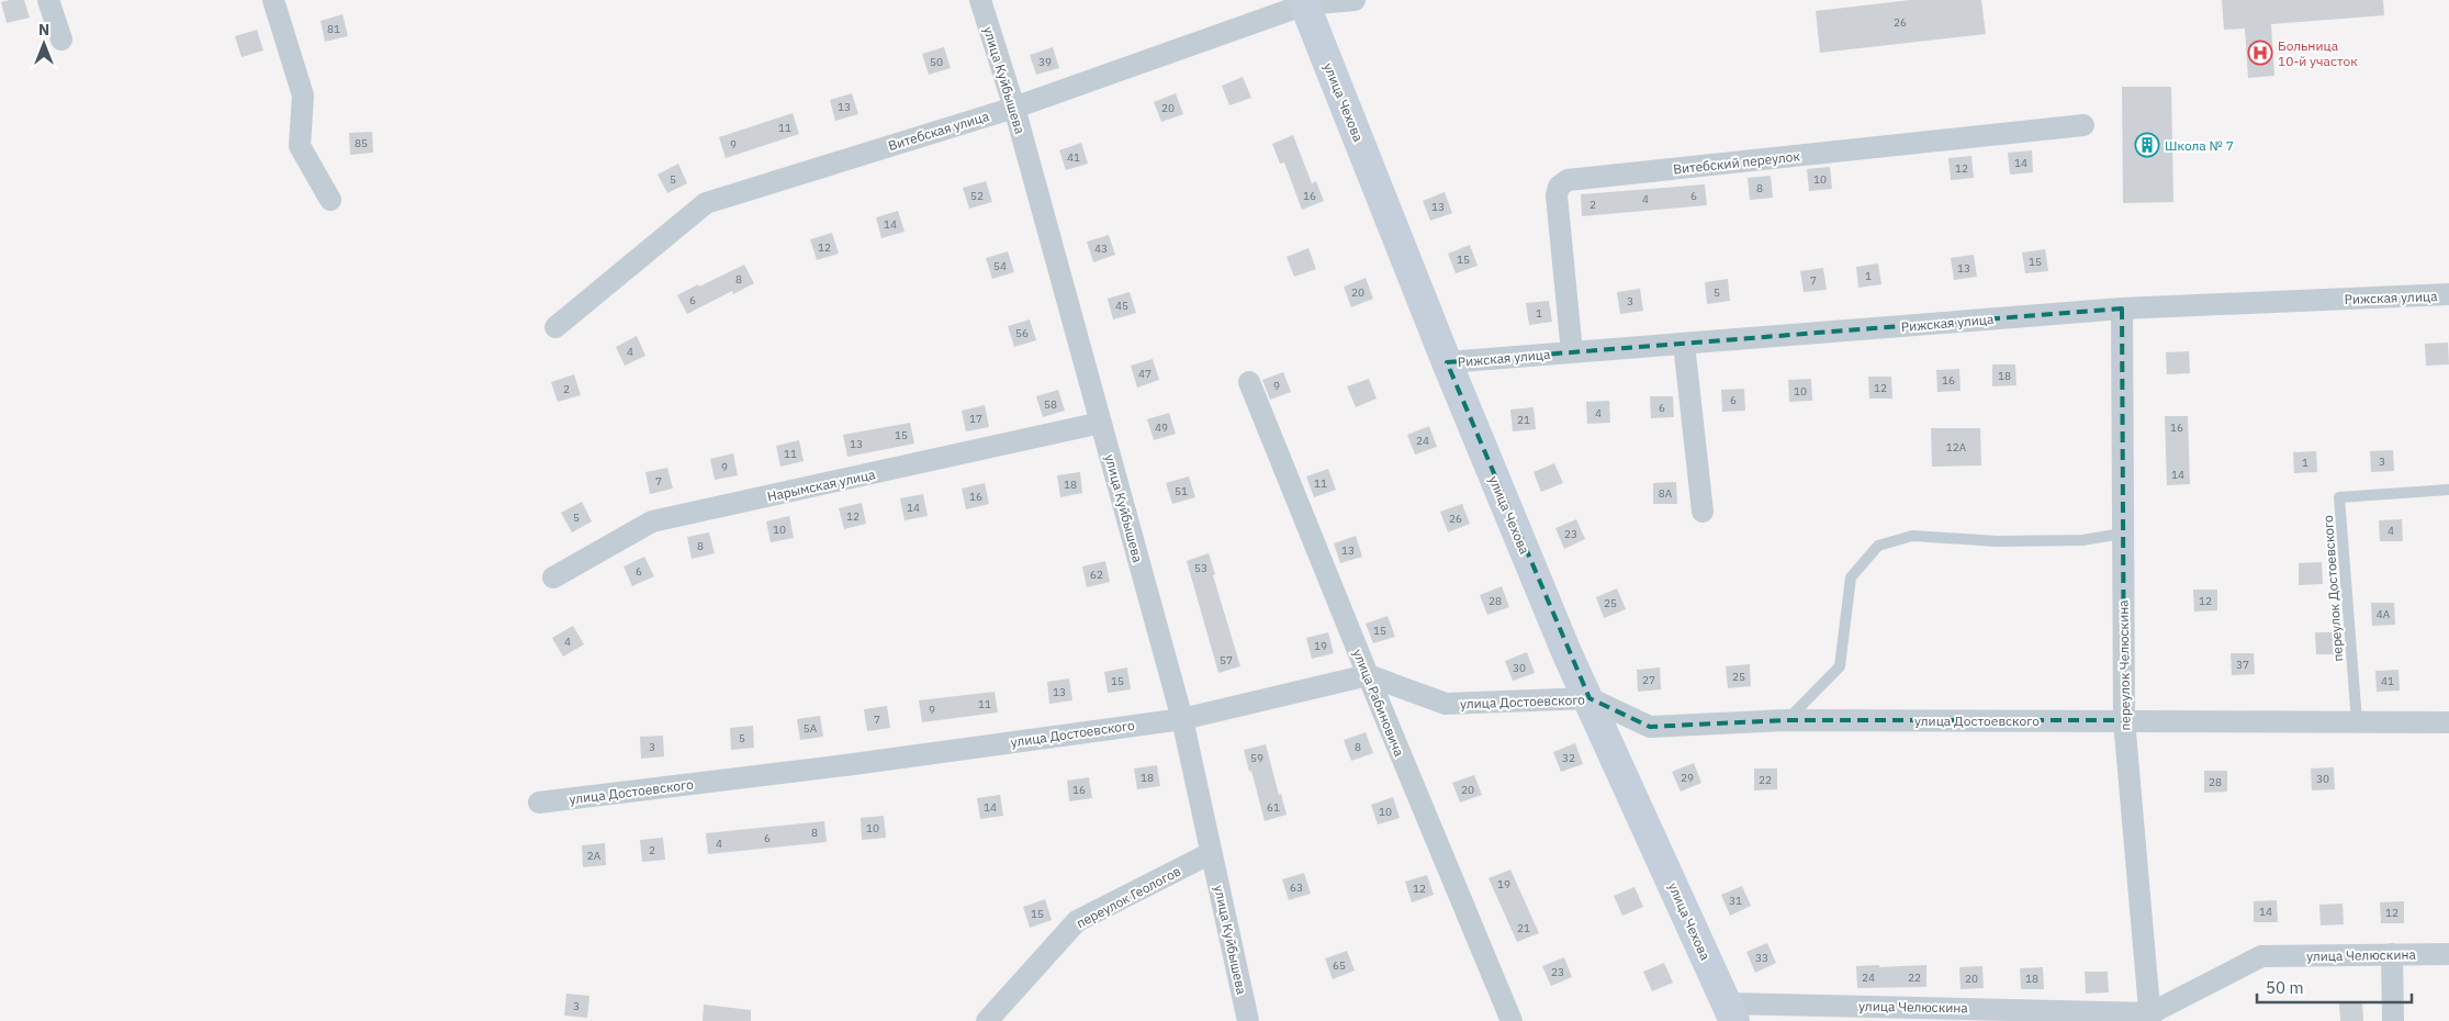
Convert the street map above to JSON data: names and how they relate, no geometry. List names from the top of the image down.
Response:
{
  "streets": {
    "street": [
      "улица Куйбышева",
      "улица Чехова",
      "Витебская улица",
      "Витебский переулок",
      "Рижская улица",
      "Нарымская улица",
      "переулок Челюскина",
      "улица Достоевского",
      "улица Рабиновича",
      "переулок Геологов",
      "улица Челюскина"
    ],
    "lane": ["переулок Достоевского"]
  },
  "crossings": [
    ["улица Куйбышева", "Витебская улица"],
    ["улица Куйбышева", "Нарымская улица"],
    ["улица Куйбышева", "улица Достоевского"],
    ["улица Куйбышева", "переулок Геологов"],
    ["улица Чехова", "Витебская улица"],
    ["улица Чехова", "Рижская улица"],
    ["улица Чехова", "улица Достоевского"],
    ["улица Чехова", "улица Челюскина"],
    ["Витебский переулок", "Рижская улица"],
    ["Рижская улица", "переулок Челюскина"],
    ["переулок Достоевского", "улица Достоевского"],
    ["переулок Челюскина", "улица Достоевского"],
    ["переулок Челюскина", "улица Челюскина"],
    ["улица Достоевского", "улица Рабиновича"]
  ],
  "places": {
    "hospital": ["Больница 10-й участок"],
    "building": ["Школа № 7"]
  },
  "house_numbers": [
    "26",
    "81",
    "50",
    "39",
    "13",
    "20",
    "11",
    "85",
    "9",
    "41",
    "14",
    "12",
    "5",
    "10",
    "8",
    "52",
    "16",
    "6",
    "4",
    "2",
    "13",
    "14",
    "12",
    "43",
    "15",
    "15",
    "54",
    "13",
    "1",
    "8",
    "7",
    "20",
    "5",
    "6",
    "3",
    "45",
    "1",
    "56",
    "4",
    "47",
    "18",
    "16",
    "9",
    "12",
    "2",
    "10",
    "6",
    "58",
    "6",
    "4",
    "17",
    "21",
    "49",
    "16",
    "15",
    "24",
    "13",
    "12А",
    "11",
    "3",
    "1",
    "9",
    "14",
    "7",
    "11",
    "18",
    "51",
    "8А",
    "16",
    "14",
    "12",
    "5",
    "26",
    "10",
    "4",
    "23",
    "8",
    "13",
    "53",
    "6",
    "62",
    "28",
    "12",
    "25",
    "4А",
    "15",
    "4",
    "19",
    "57",
    "37",
    "30",
    "25",
    "27",
    "15",
    "41",
    "13",
    "11",
    "9",
    "7",
    "5А",
    "5",
    "3",
    "8",
    "59",
    "32",
    "18",
    "29",
    "30",
    "22",
    "28",
    "16",
    "20",
    "14",
    "61",
    "10",
    "10",
    "8",
    "6",
    "4",
    "2",
    "2А",
    "19",
    "63",
    "12",
    "31",
    "14",
    "12",
    "15",
    "21",
    "33",
    "65",
    "23",
    "24",
    "22",
    "20",
    "18",
    "3"
  ],
  "scale_bar": "50 m",
  "north": "top"
}
